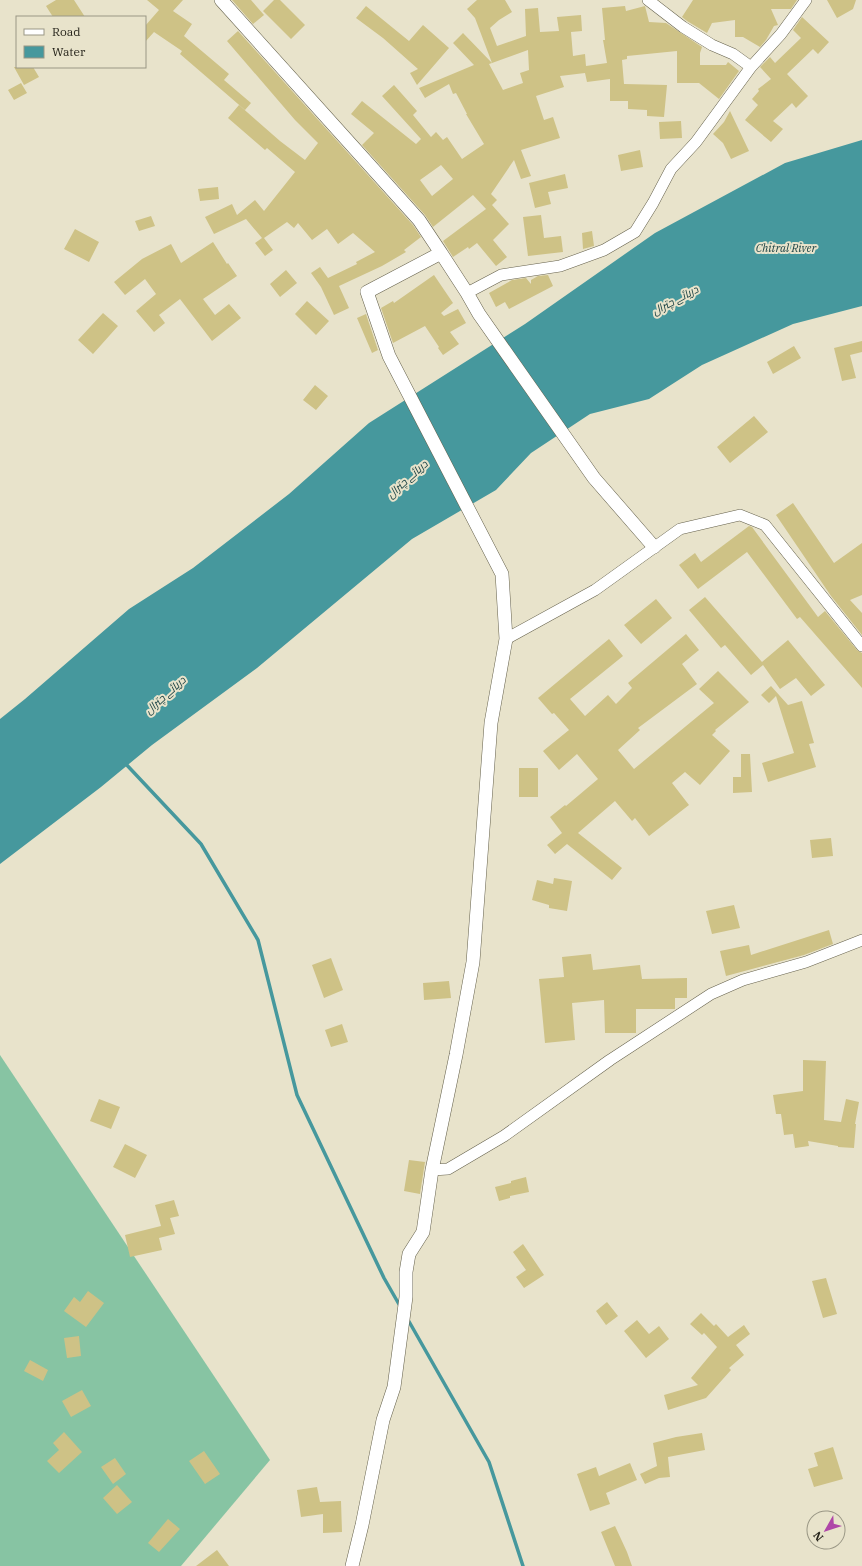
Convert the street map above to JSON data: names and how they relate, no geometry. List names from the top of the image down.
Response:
{
  "water": ["Chitral River", "دریائے چترال"],
  "legend": ["Road", "Water"],
  "north": "bottom left"
}
